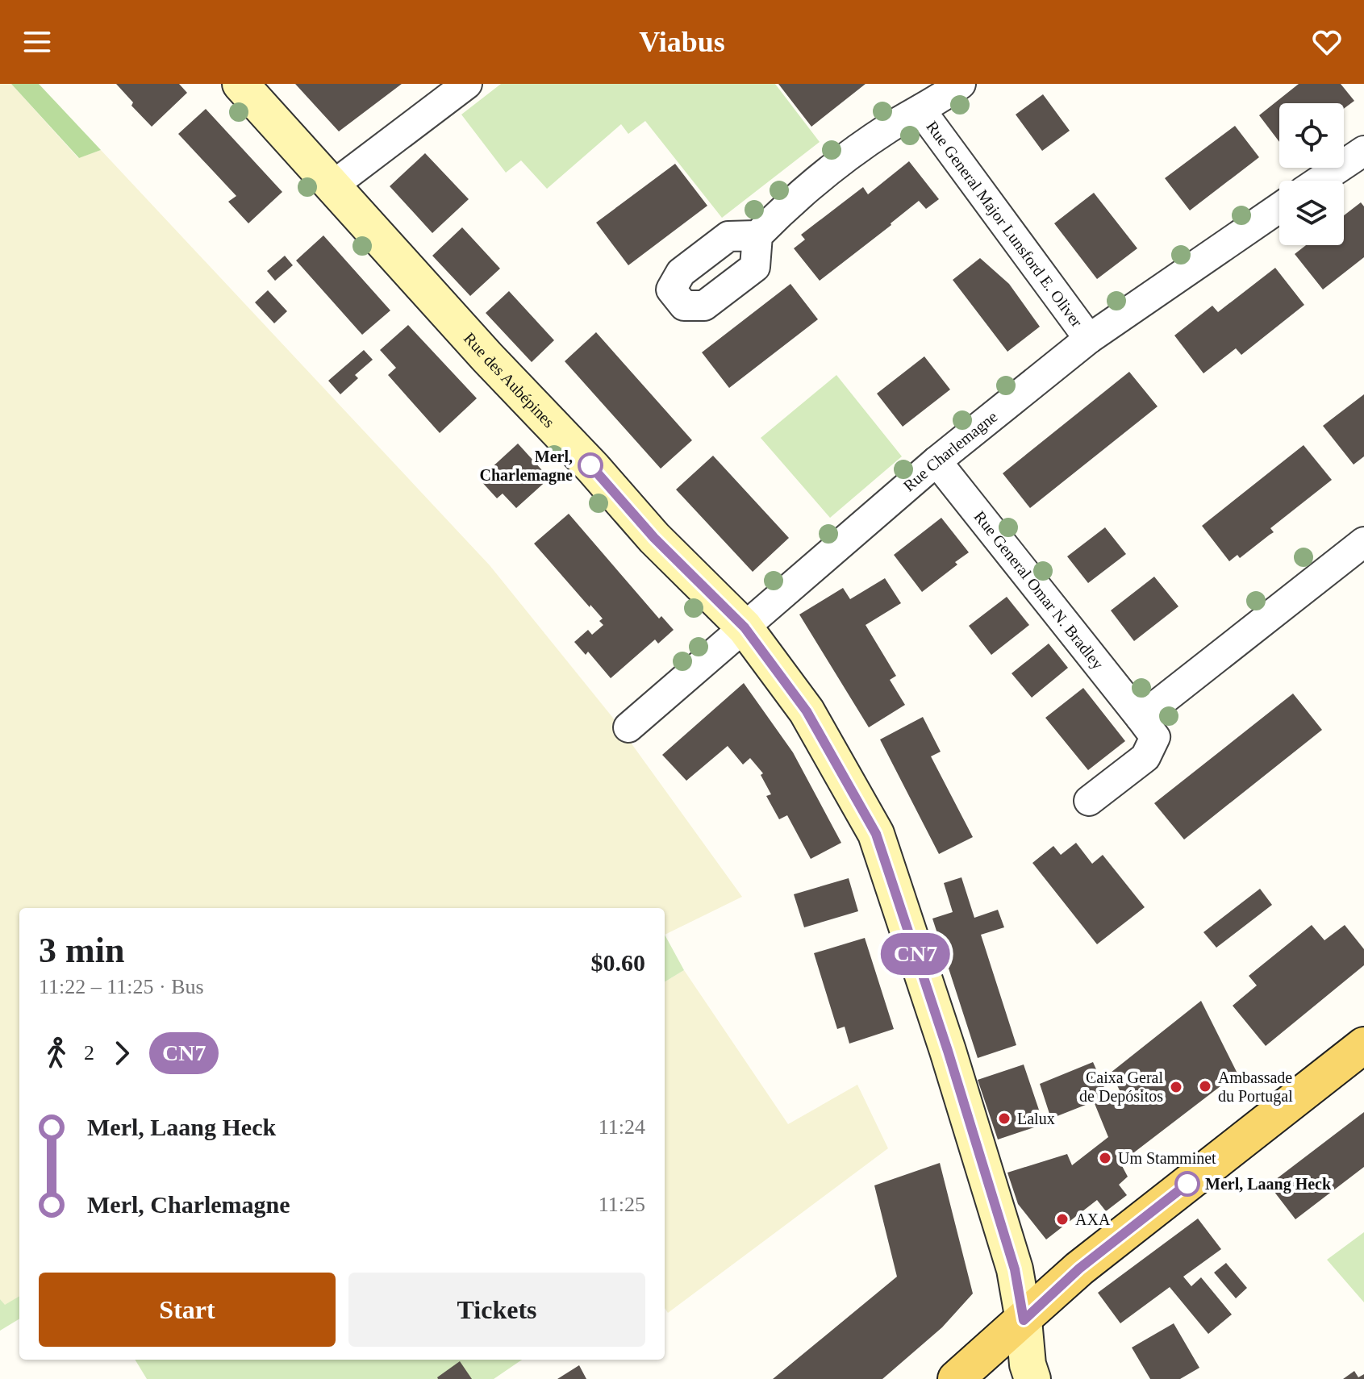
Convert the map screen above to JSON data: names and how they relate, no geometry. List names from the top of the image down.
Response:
{
  "streets": {
    "street": [
      "Rue General Major Lunsford E. Oliver",
      "Rue des Aubépines",
      "Rue Charlemagne",
      "Rue General Omar N. Bradley"
    ]
  },
  "crossings": [
    ["Rue General Major Lunsford E. Oliver", "Rue Charlemagne"],
    ["Rue des Aubépines", "Rue Charlemagne"],
    ["Rue Charlemagne", "Rue General Omar N. Bradley"]
  ],
  "places": [
    "Merl, Charlemagne",
    "Ambassade du Portugal",
    "Caixa Geral de Depósitos",
    "Lalux",
    "Um Stamminet",
    "Merl, Laang Heck",
    "AXA"
  ],
  "lines": ["bus line CN7"],
  "page": {
    "header": "Viabus",
    "on_map": "CN7",
    "heading": ["3 min", "11:22 – 11:25 · Bus", "$0.60"],
    "legs": ["2", "CN7"],
    "list": [
      {
        "name": "Merl, Laang Heck",
        "value": "11:24"
      },
      {
        "name": "Merl, Charlemagne",
        "value": "11:25"
      }
    ],
    "buttons": ["Start", "Tickets"]
  }
}
